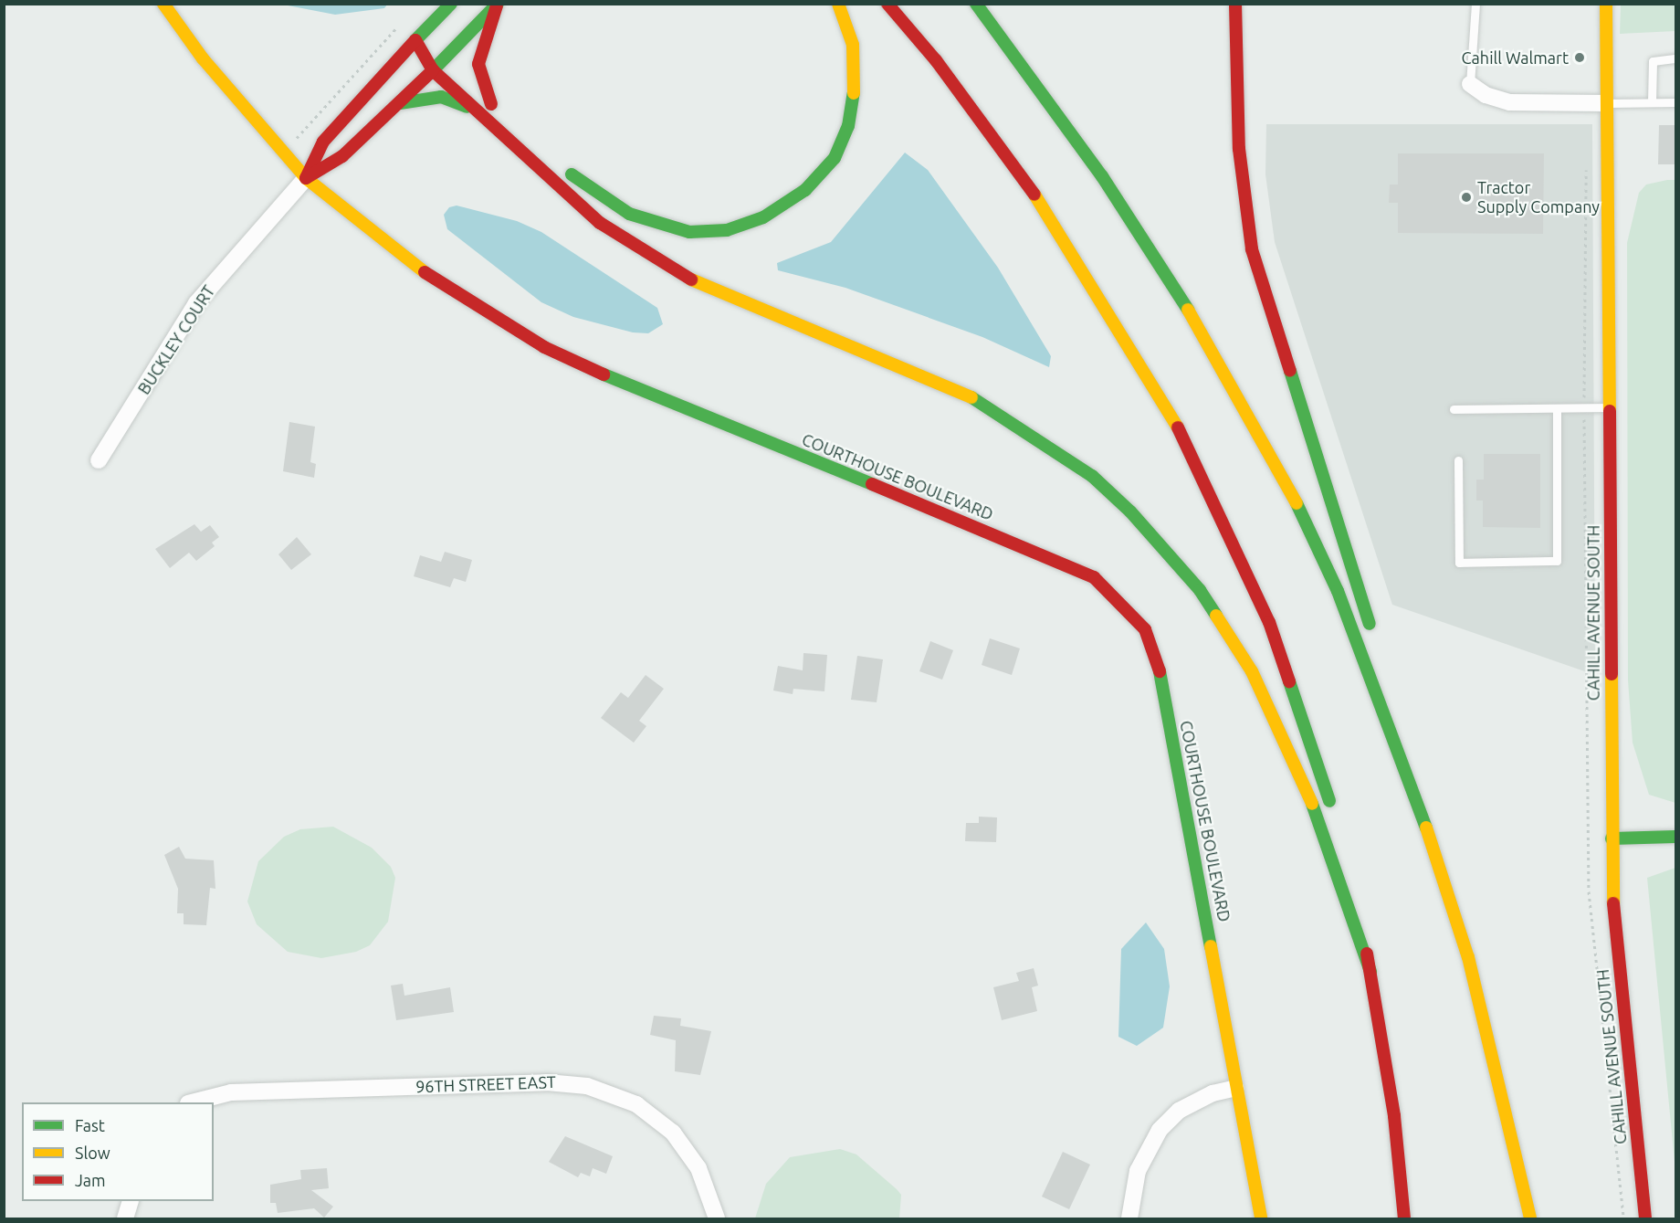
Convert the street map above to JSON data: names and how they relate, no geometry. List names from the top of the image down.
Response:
{
  "streets": {
    "main road": ["COURTHOUSE BOULEVARD", "CAHILL AVENUE SOUTH"],
    "street": ["BUCKLEY COURT", "96TH STREET EAST"]
  },
  "crossings": [
    ["BUCKLEY COURT", "COURTHOUSE BOULEVARD"]
  ],
  "places": ["Cahill Walmart", "Tractor Supply Company"],
  "legend": ["Fast", "Slow", "Jam"]
}
